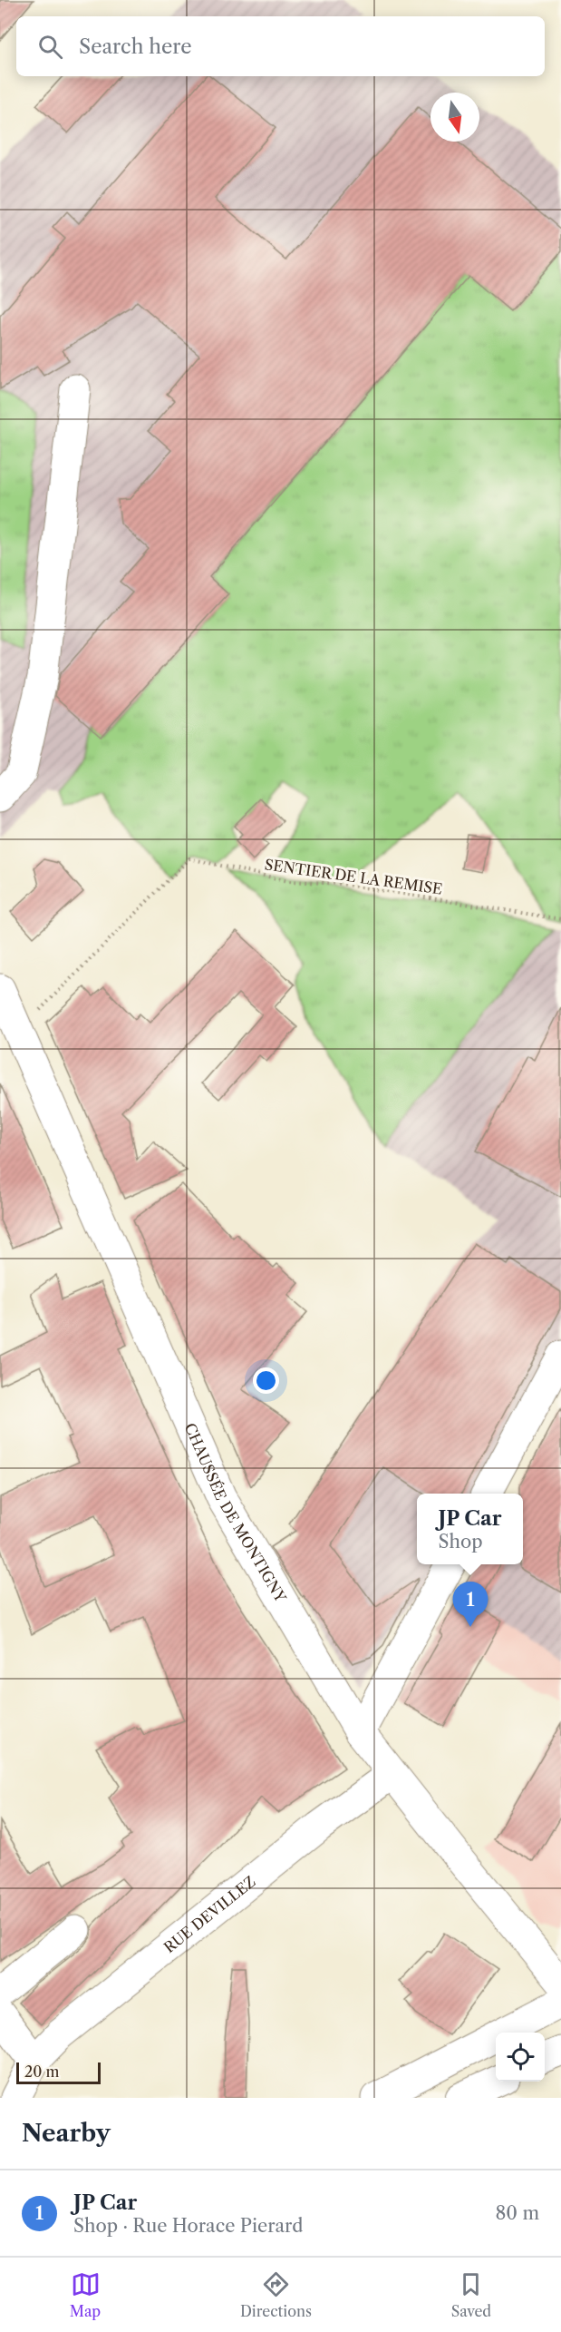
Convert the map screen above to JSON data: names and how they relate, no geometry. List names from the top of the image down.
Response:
{
  "streets": {
    "main road": ["CHAUSSÉE DE MONTIGNY", "RUE DEVILLEZ"],
    "path": ["SENTIER DE LA REMISE"]
  },
  "crossings": [
    ["SENTIER DE LA REMISE", "CHAUSSÉE DE MONTIGNY"],
    ["CHAUSSÉE DE MONTIGNY", "RUE DEVILLEZ"]
  ],
  "scale_bar": "20 m",
  "north": "bottom",
  "page": {
    "search": "Search here",
    "popup": ["JP Car", "Shop"],
    "pins": "1",
    "scale": "20 m",
    "heading": "Nearby",
    "list": [
      {
        "mark": "1",
        "name": "JP Car",
        "note": "Shop · Rue Horace Pierard",
        "value": "80 m"
      }
    ],
    "nav": ["Map", "Directions", "Saved"]
  }
}
